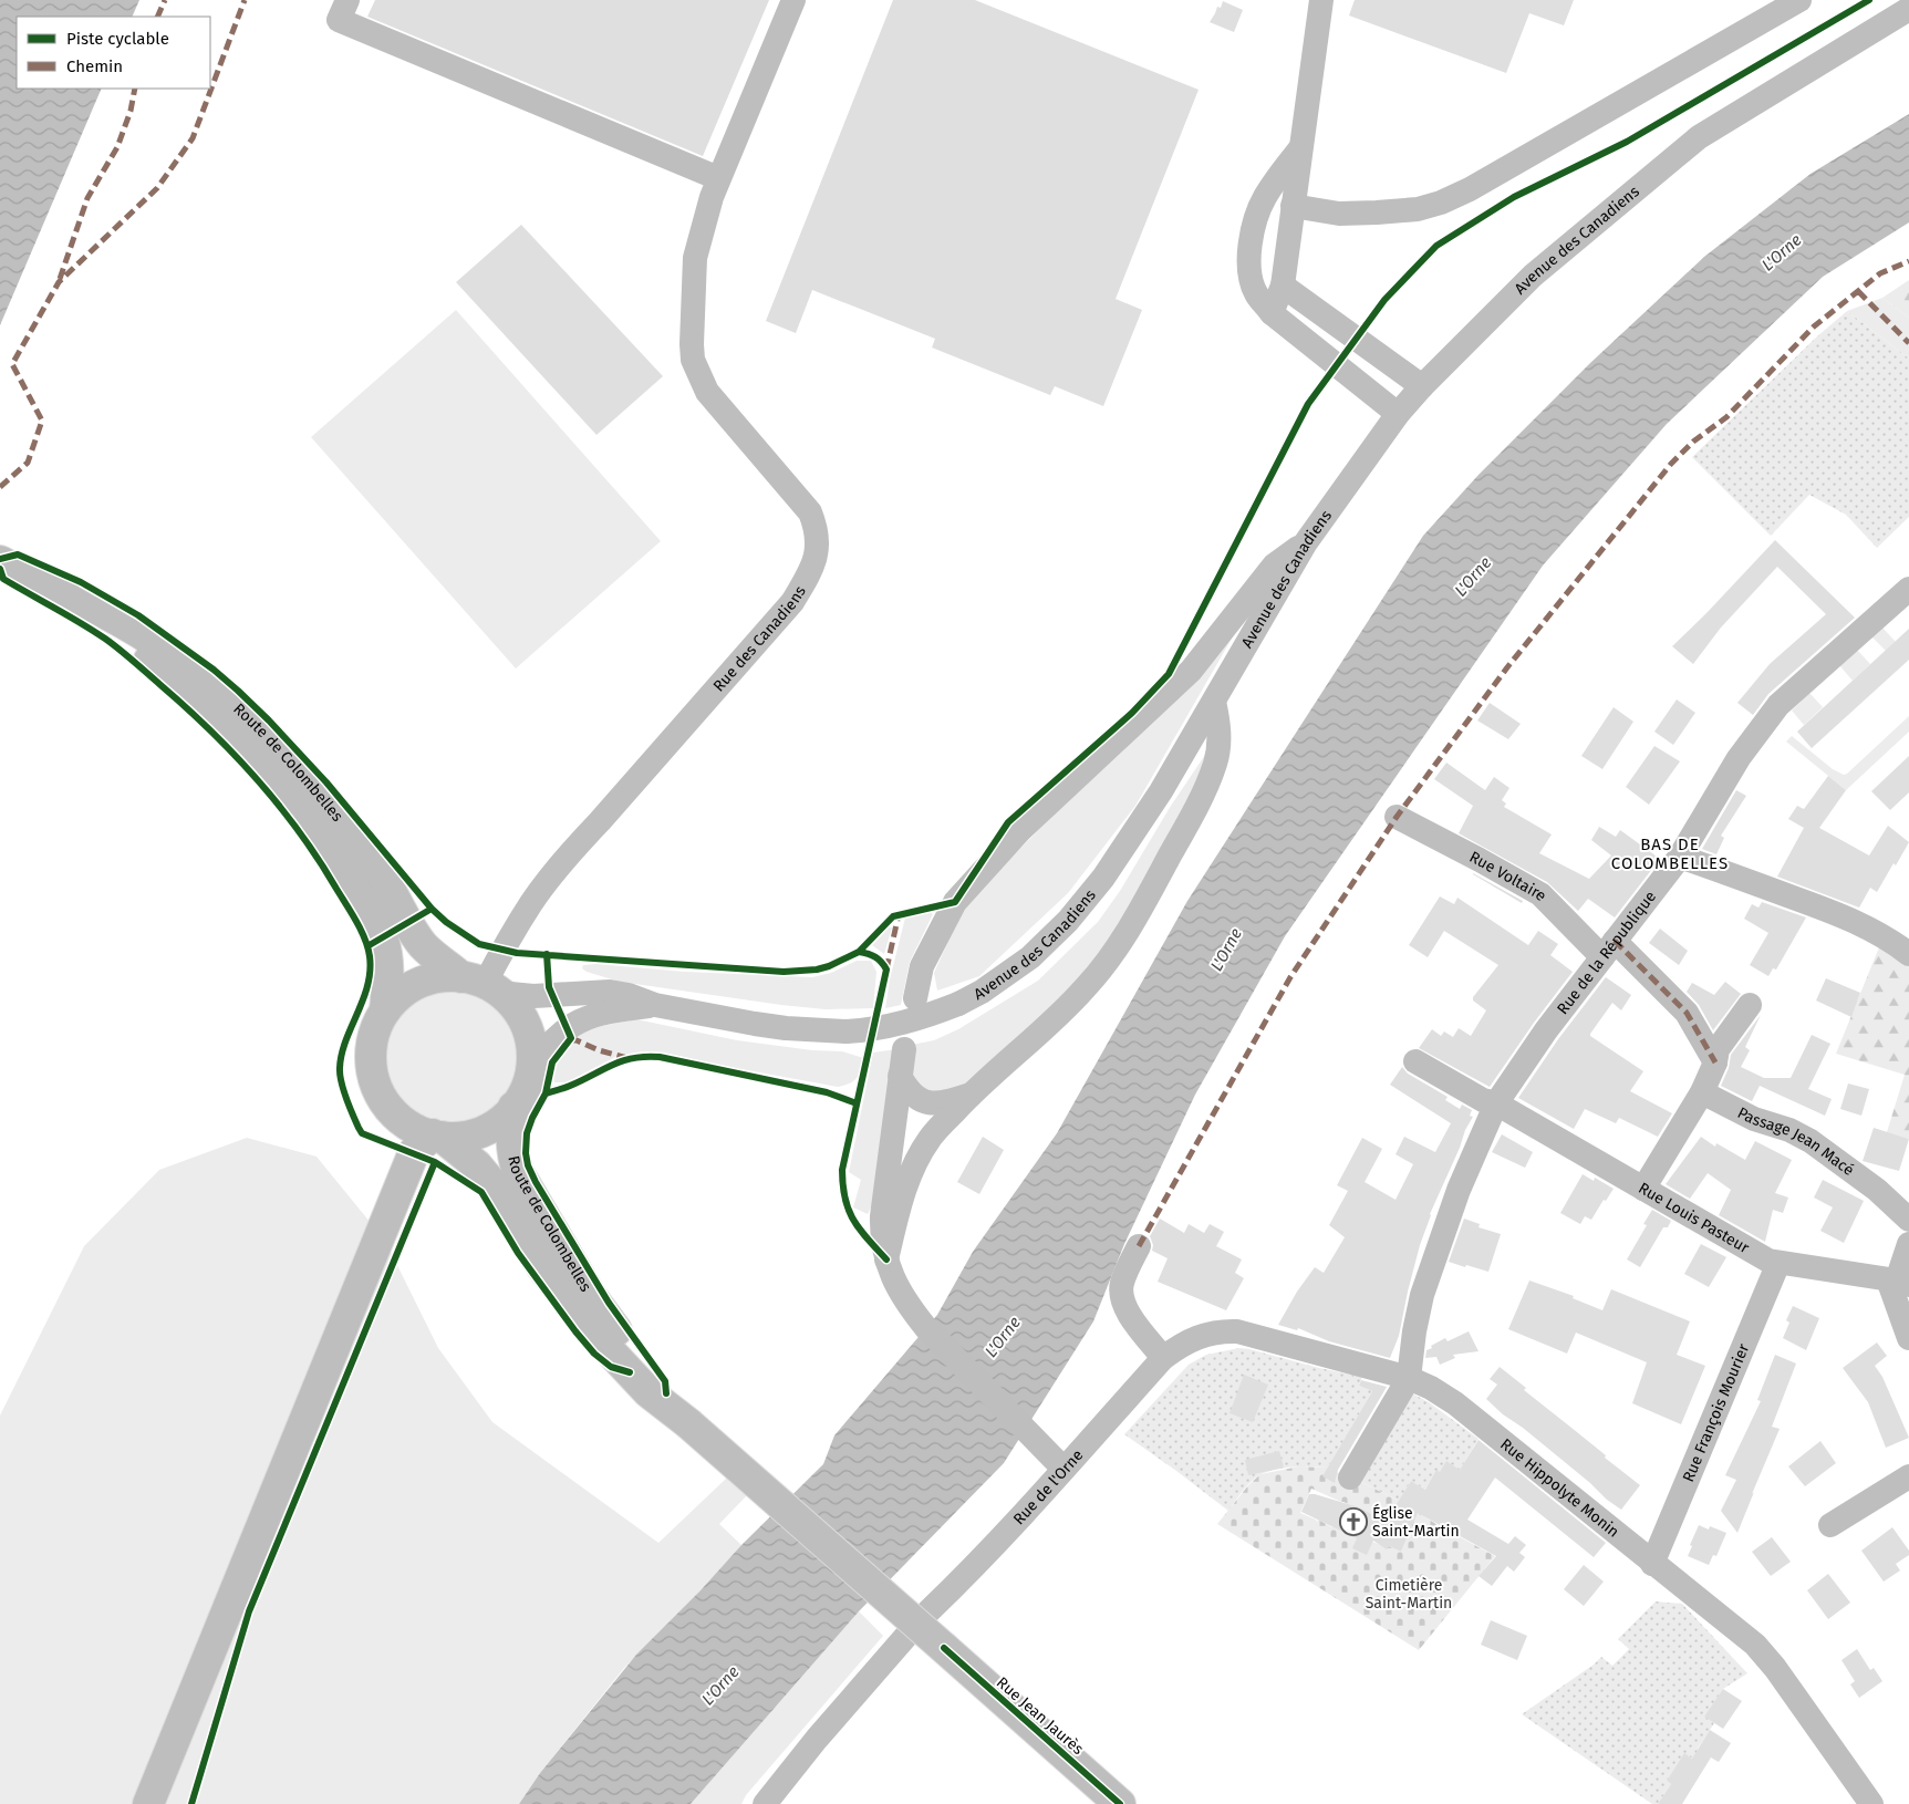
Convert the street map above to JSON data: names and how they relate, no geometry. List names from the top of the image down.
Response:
{
  "streets": {
    "main road": ["Route de Colombelles", "Rue Jean Jaurès"],
    "street": [
      "Avenue des Canadiens",
      "Rue des Canadiens",
      "Rue Voltaire",
      "Rue de la République",
      "Passage Jean Macé",
      "Rue Louis Pasteur",
      "Rue François Mourier",
      "Rue de l'Orne",
      "Rue Hippolyte Monin"
    ]
  },
  "crossings": [
    ["Avenue des Canadiens", "Rue des Canadiens"],
    ["Avenue des Canadiens", "Route de Colombelles"],
    ["Rue des Canadiens", "Route de Colombelles"],
    ["Route de Colombelles", "Rue Jean Jaurès"],
    ["Rue Voltaire", "Rue de la République"],
    ["Rue de la République", "Rue Louis Pasteur"],
    ["Rue de la République", "Rue Hippolyte Monin"],
    ["Rue Louis Pasteur", "Rue François Mourier"],
    ["Rue François Mourier", "Rue Hippolyte Monin"],
    ["Rue de l'Orne", "Rue Hippolyte Monin"]
  ],
  "districts": ["BAS DE COLOMBELLES"],
  "water": ["L'Orne"],
  "parks": ["Cimetière Saint-Martin"],
  "places": {
    "church": ["Église Saint-Martin"]
  },
  "legend": ["Piste cyclable", "Chemin"]
}
